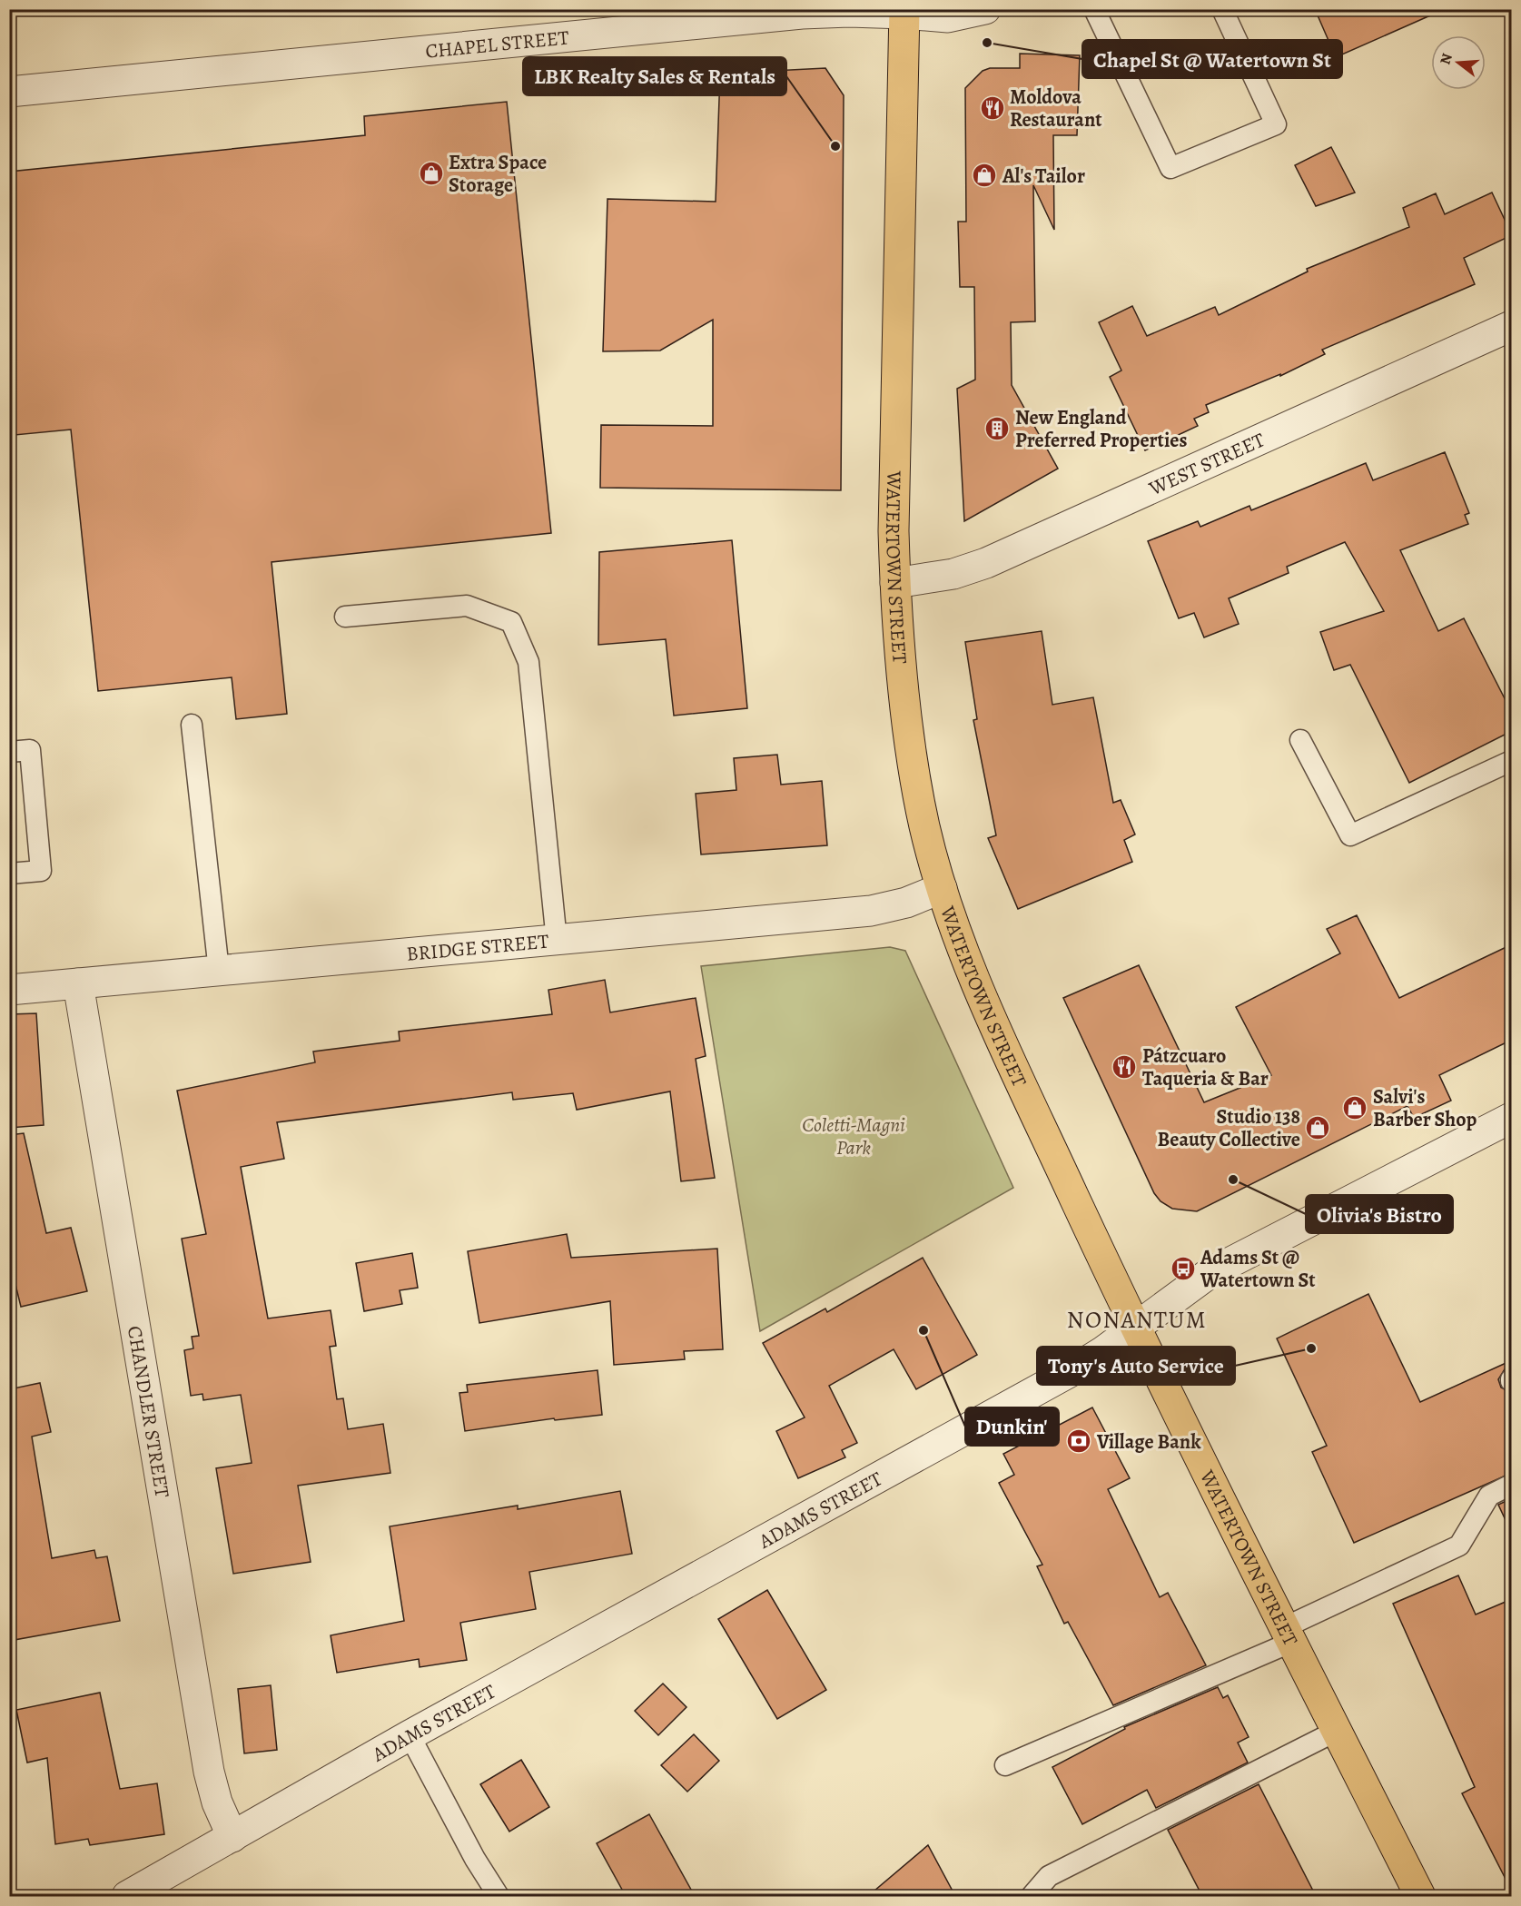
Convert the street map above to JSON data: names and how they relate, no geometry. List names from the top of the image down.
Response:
{
  "streets": {
    "main road": ["WATERTOWN STREET"],
    "street": [
      "CHAPEL STREET",
      "WEST STREET",
      "BRIDGE STREET",
      "CHANDLER STREET",
      "ADAMS STREET"
    ]
  },
  "crossings": [
    ["CHAPEL STREET", "WATERTOWN STREET"],
    ["WEST STREET", "WATERTOWN STREET"],
    ["WATERTOWN STREET", "BRIDGE STREET"],
    ["WATERTOWN STREET", "ADAMS STREET"],
    ["BRIDGE STREET", "CHANDLER STREET"],
    ["CHANDLER STREET", "ADAMS STREET"]
  ],
  "districts": ["NONANTUM"],
  "parks": ["Coletti-Magni Park"],
  "places": {
    "other": [
      "Chapel St @ Watertown St",
      "LBK Realty Sales & Rentals",
      "Olivia's Bistro",
      "Dunkin'",
      "Tony's Auto Service"
    ],
    "restaurant": ["Moldova Restaurant", "Pátzcuaro Taqueria & Bar"],
    "shop": [
      "Extra Space Storage",
      "Al's Tailor",
      "Salvi's Barber Shop",
      "Studio 138 Beauty Collective"
    ],
    "building": ["New England Preferred Properties"],
    "bus stop": ["Adams St @ Watertown St"],
    "bank": ["Village Bank"]
  },
  "north": "left"
}
